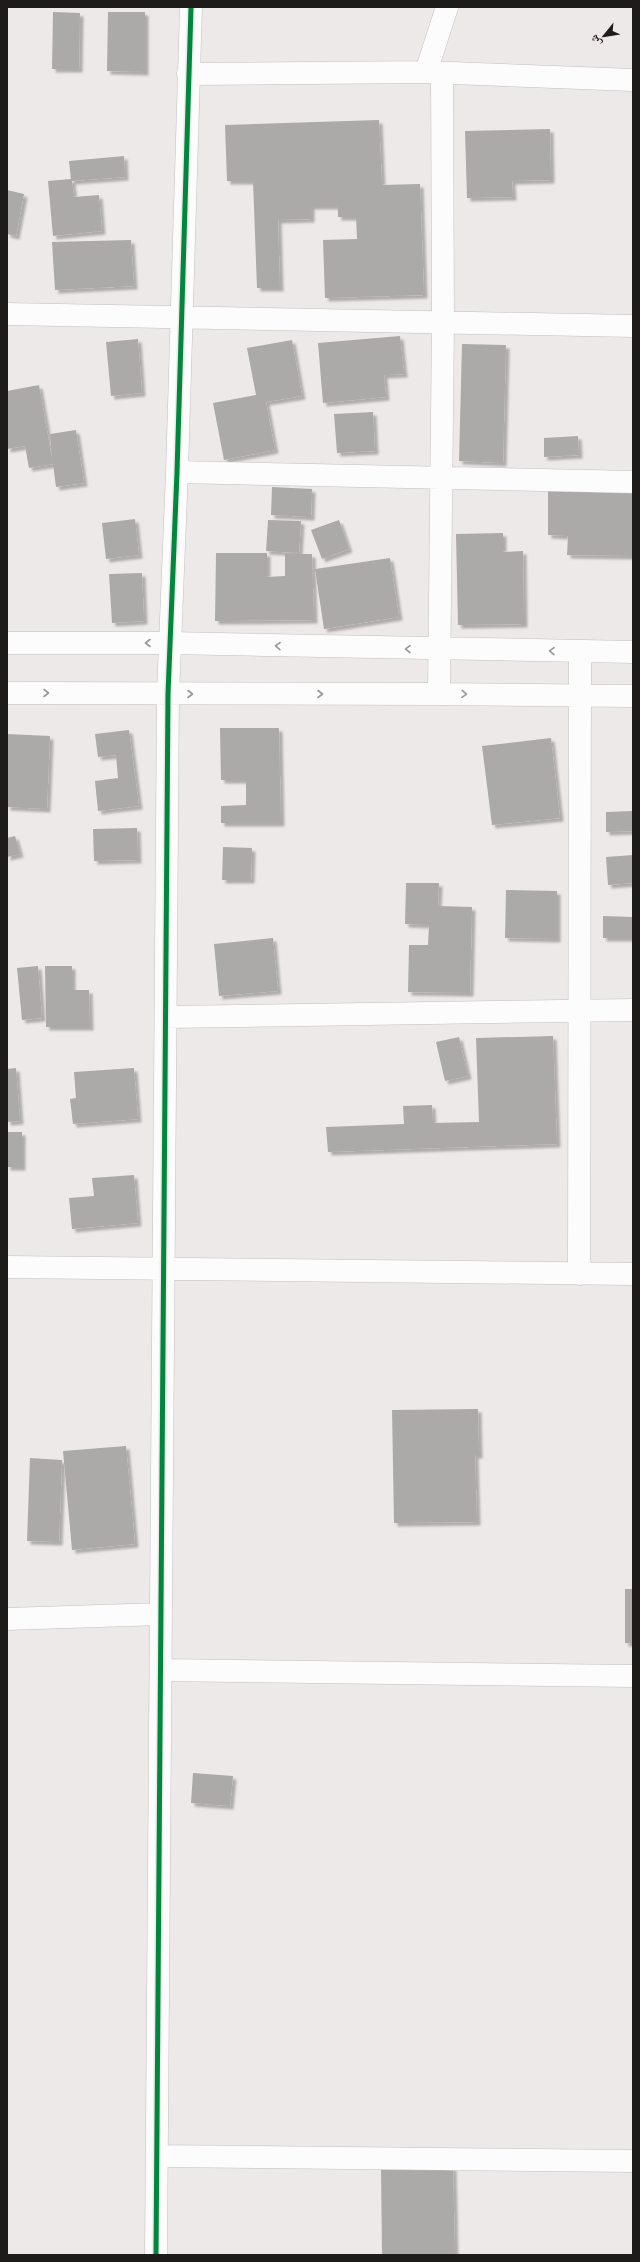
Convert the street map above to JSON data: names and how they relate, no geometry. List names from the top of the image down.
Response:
{
  "north": "bottom left"
}
